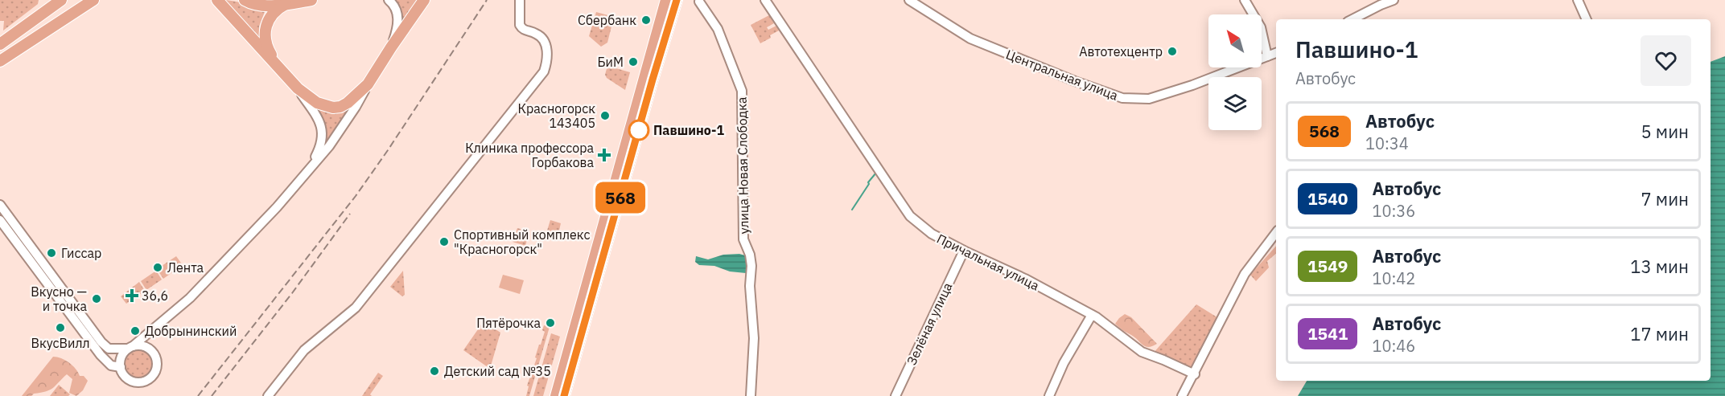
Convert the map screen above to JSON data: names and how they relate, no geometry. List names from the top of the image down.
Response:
{
  "streets": {
    "street": [
      "Центральная улица",
      "улица Новая Слободка",
      "Причальная улица",
      "Зелёная улица"
    ]
  },
  "crossings": [
    ["Причальная улица", "Зелёная улица"]
  ],
  "places": {
    "other": [
      "Сбербанк",
      "Автотехцентр",
      "БиМ",
      "Красногорск 143405",
      "Павшино-1",
      "Спортивный комплекс \"Красногорск\"",
      "Гиссар",
      "Лента",
      "Вкусно — и точка",
      "Пятёрочка",
      "ВкусВилл",
      "Добрынинский",
      "Детский сад №35"
    ],
    "health": ["Клиника профессора Горбакова", "36,6"]
  },
  "lines": ["bus line 568"],
  "north": "top left",
  "page": {
    "on_map": "568",
    "heading": ["Павшино-1", "Автобус"],
    "list": [
      {
        "mark": "568",
        "name": "Автобус",
        "note": "10:34",
        "value": "5 мин"
      },
      {
        "mark": "1540",
        "name": "Автобус",
        "note": "10:36",
        "value": "7 мин"
      },
      {
        "mark": "1549",
        "name": "Автобус",
        "note": "10:42",
        "value": "13 мин"
      },
      {
        "mark": "1541",
        "name": "Автобус",
        "note": "10:46",
        "value": "17 мин"
      }
    ]
  }
}
